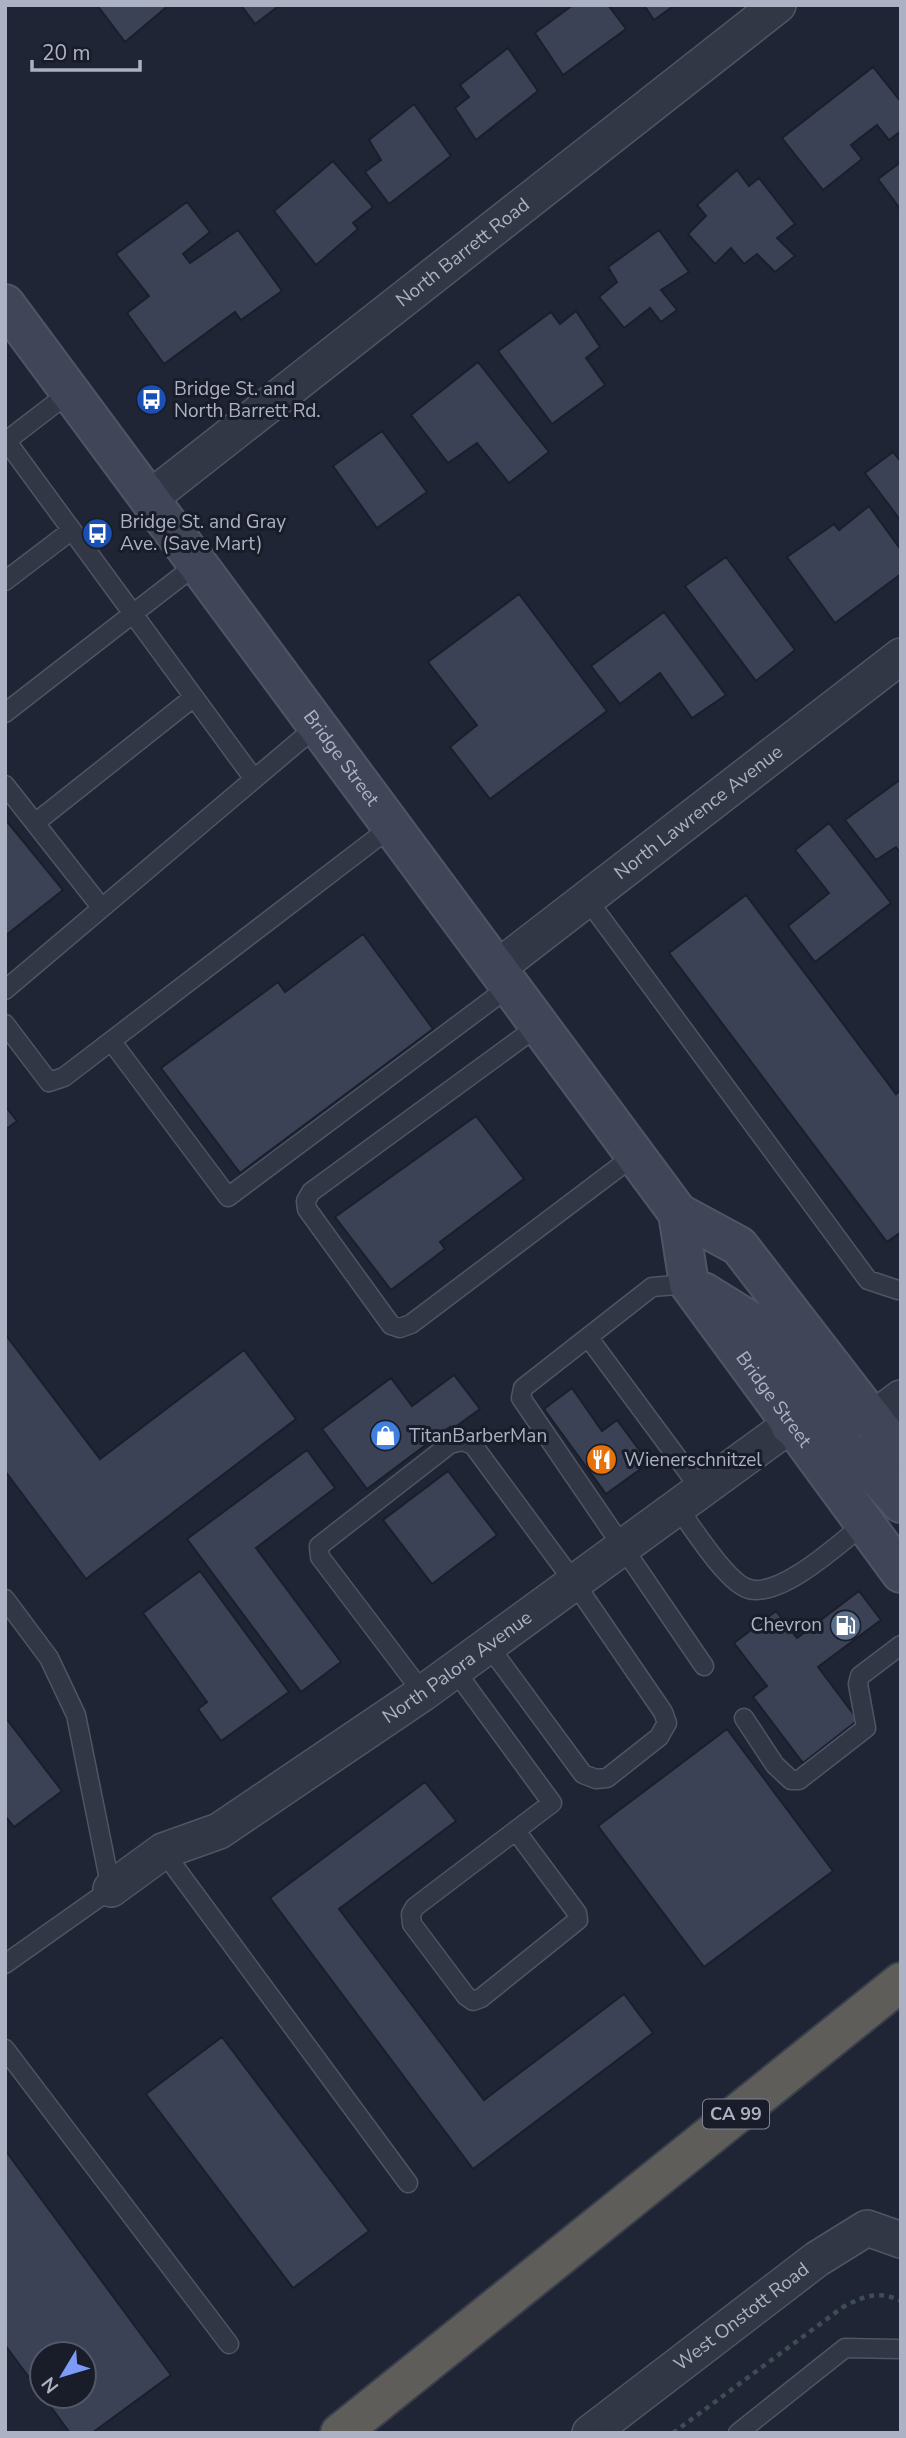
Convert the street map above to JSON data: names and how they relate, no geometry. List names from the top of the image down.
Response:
{
  "streets": {
    "highway": ["CA 99"],
    "main road": ["Bridge Street"],
    "street": [
      "North Barrett Road",
      "North Lawrence Avenue",
      "North Palora Avenue",
      "West Onstott Road"
    ]
  },
  "crossings": [
    ["North Barrett Road", "Bridge Street"],
    ["Bridge Street", "North Lawrence Avenue"],
    ["Bridge Street", "North Palora Avenue"]
  ],
  "places": {
    "bus stop": ["Bridge St. and North Barrett Rd.", "Bridge St. and Gray Ave. (Save Mart)"],
    "shop": ["TitanBarberMan"],
    "restaurant": ["Wienerschnitzel"],
    "fuel station": ["Chevron"]
  },
  "scale_bar": "20 m",
  "north": "bottom left"
}
